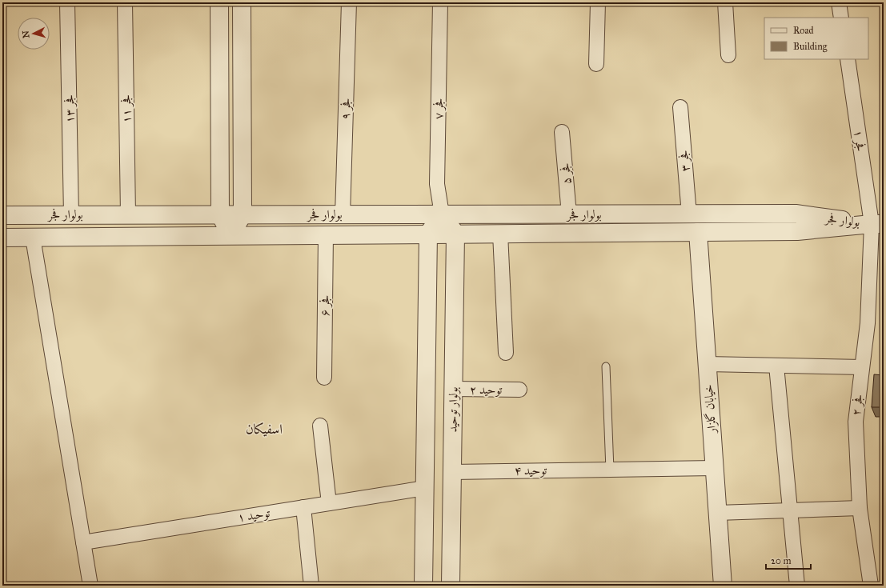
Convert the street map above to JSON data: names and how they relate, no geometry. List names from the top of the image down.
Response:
{
  "streets": {
    "street": [
      "فجر ۱۳",
      "فجر ۱۱",
      "فجر ۹",
      "فجر ۷",
      "فجر ۱",
      "فجر ۳",
      "فجر ۵",
      "بولوار فجر",
      "فجر ۶",
      "توحید ۲",
      "فجر ۲",
      "خیابان گلزار",
      "بولوار توحید",
      "توحید ۴",
      "توحید ۱"
    ]
  },
  "crossings": [
    ["فجر ۱۳", "بولوار فجر"],
    ["فجر ۱۱", "بولوار فجر"],
    ["فجر ۹", "بولوار فجر"],
    ["فجر ۷", "بولوار فجر"],
    ["فجر ۱", "بولوار فجر"],
    ["فجر ۱", "فجر ۲"],
    ["فجر ۳", "بولوار فجر"],
    ["فجر ۵", "بولوار فجر"],
    ["بولوار فجر", "فجر ۶"],
    ["بولوار فجر", "فجر ۲"],
    ["بولوار فجر", "خیابان گلزار"],
    ["بولوار فجر", "بولوار توحید"],
    ["توحید ۲", "بولوار توحید"],
    ["خیابان گلزار", "توحید ۴"],
    ["بولوار توحید", "توحید ۴"]
  ],
  "districts": ["اسفیکان"],
  "legend": ["Road", "Building"],
  "scale_bar": "20 m",
  "north": "left"
}
